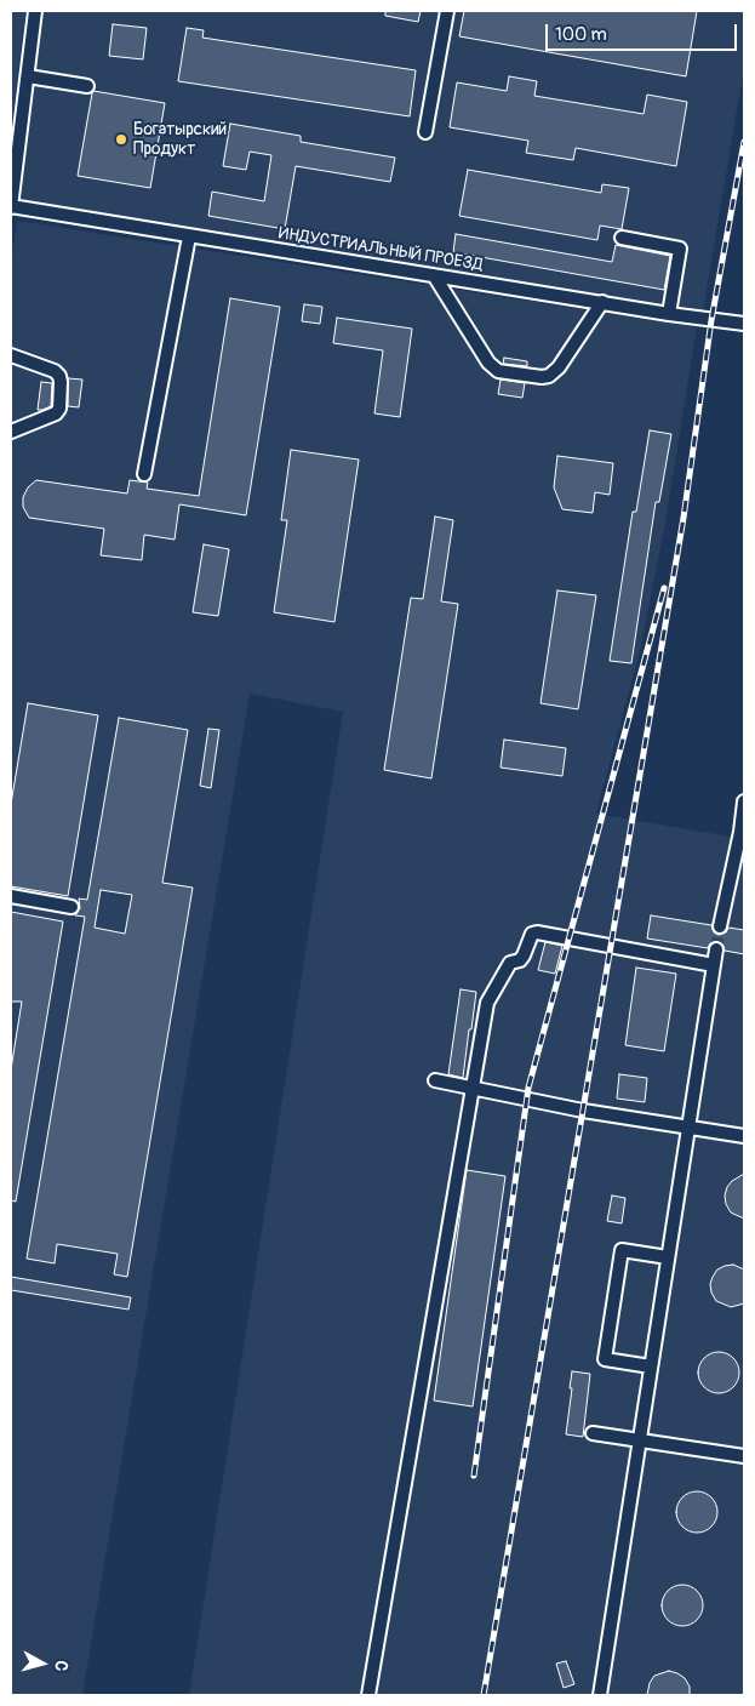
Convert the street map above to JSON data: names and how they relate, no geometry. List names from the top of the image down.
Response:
{
  "streets": {
    "street": ["ИНДУСТРИАЛЬНЫЙ ПРОЕЗД"]
  },
  "places": ["Богатырский Продукт"],
  "scale_bar": "100 m",
  "north": "right"
}
